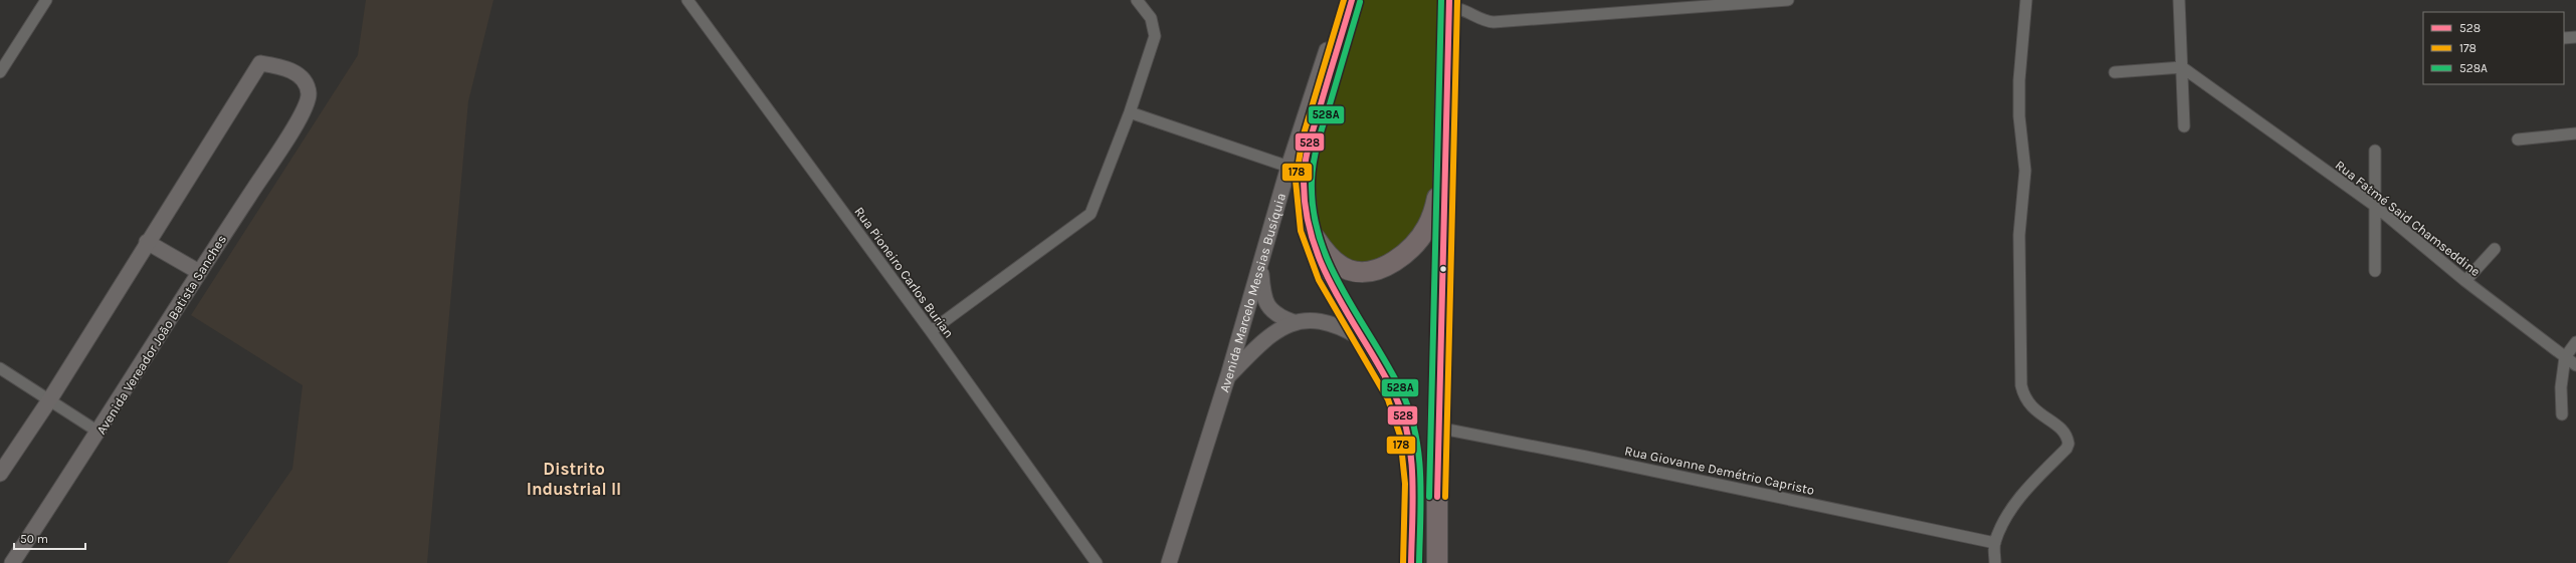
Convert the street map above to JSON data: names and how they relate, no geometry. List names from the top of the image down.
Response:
{
  "streets": {
    "street": [
      "Rua Fatmé Said Chamseddine",
      "Rua Pioneiro Carlos Burian",
      "Avenida Marcelo Messias Busíquia",
      "Avenida Vereador João Batista Sanches",
      "Rua Giovanne Demétrio Capristo"
    ]
  },
  "districts": ["Distrito Industrial II"],
  "lines": ["transit line 528", "transit line 178", "transit line 528A"],
  "legend": ["528", "178", "528A"],
  "scale_bar": "50 m"
}
